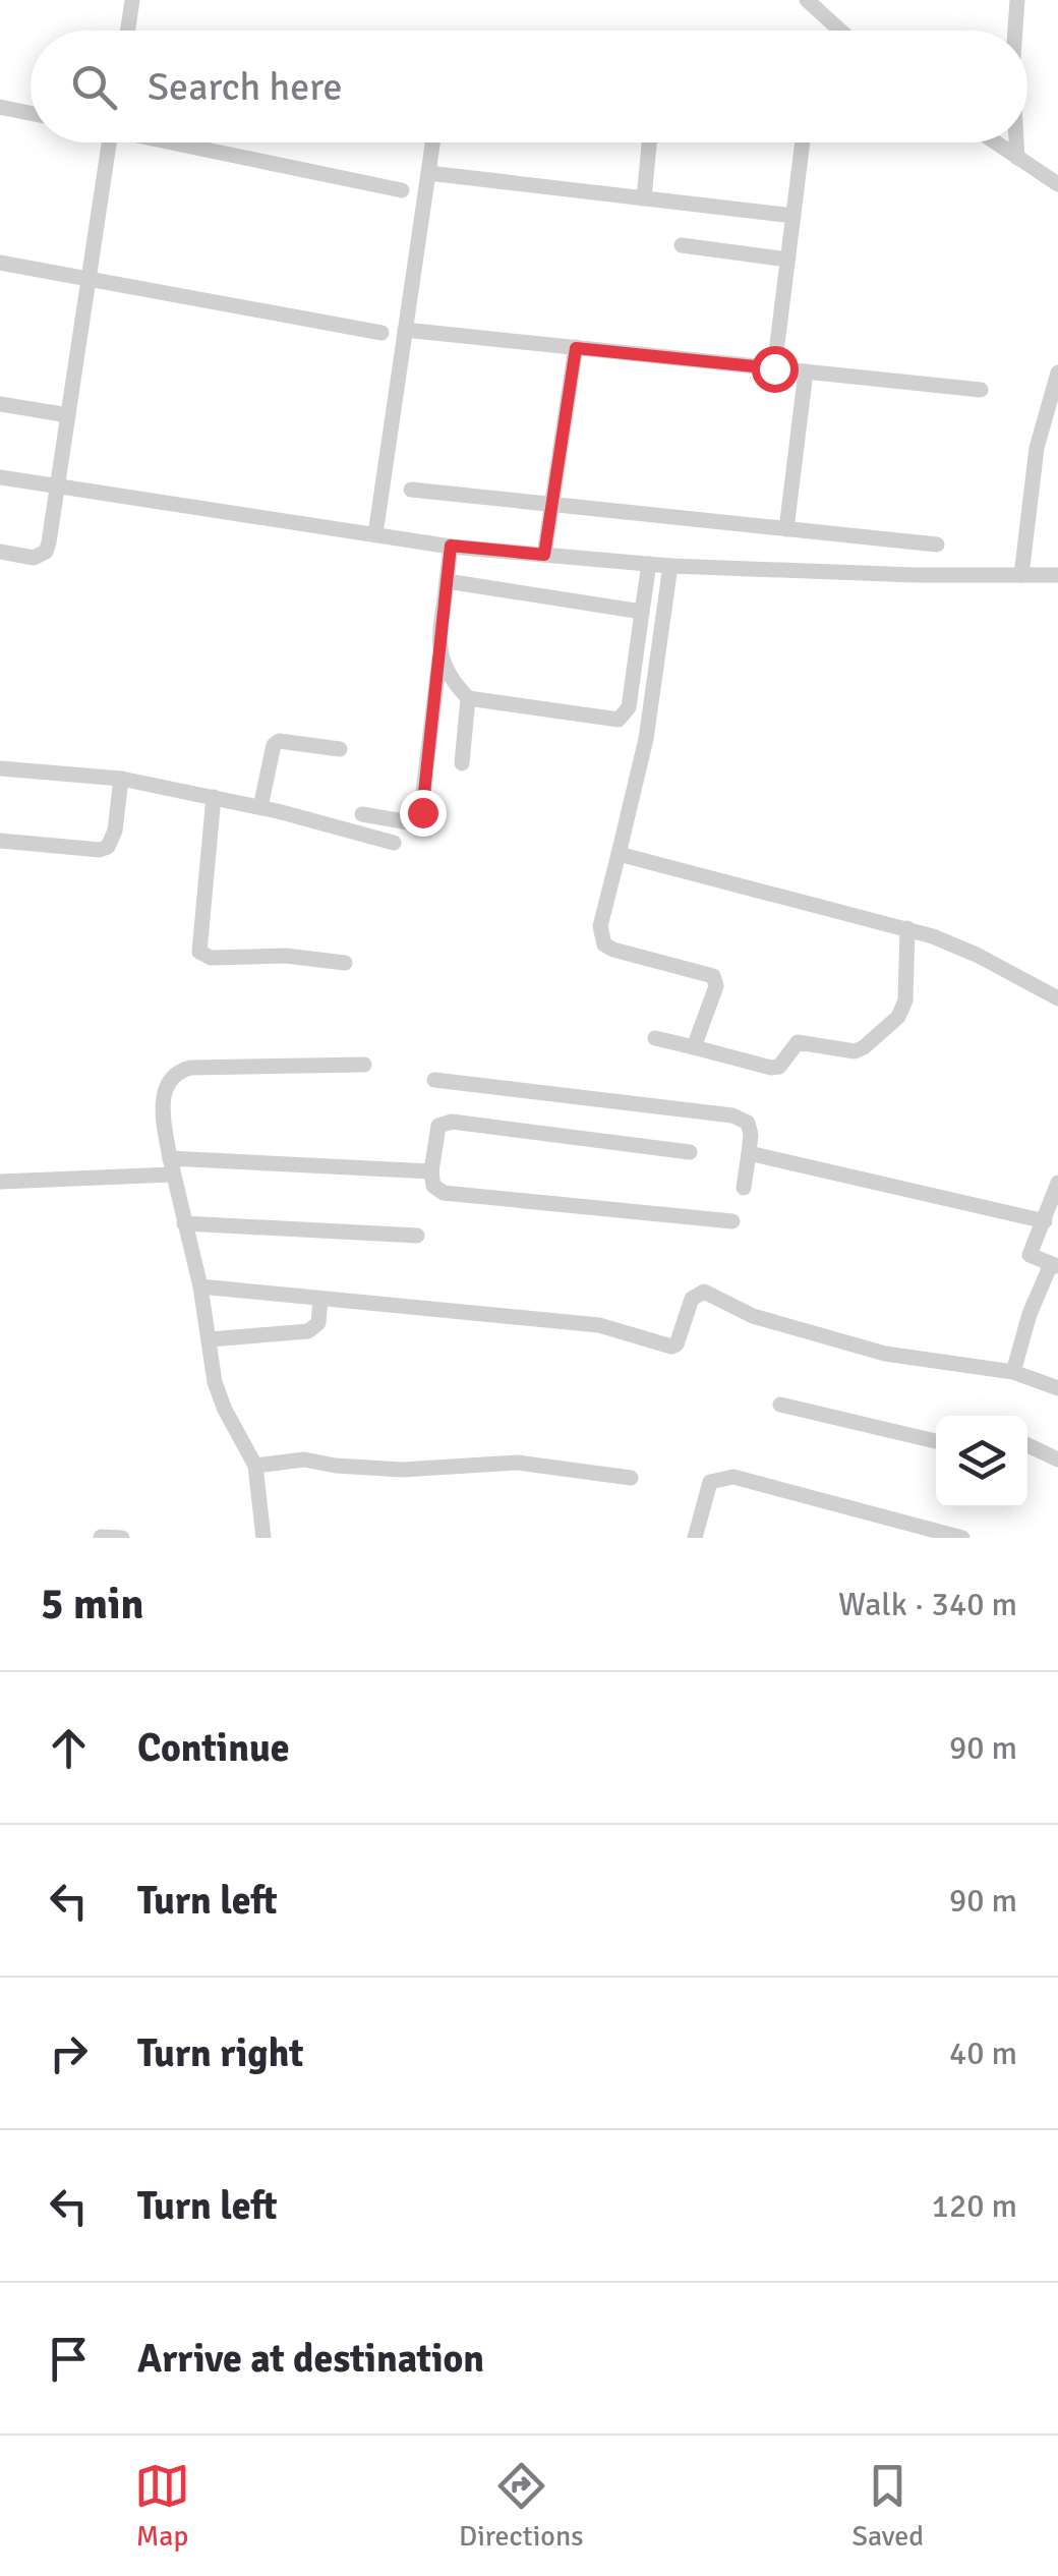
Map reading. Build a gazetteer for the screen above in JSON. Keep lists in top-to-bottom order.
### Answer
{
  "page": {
    "search": "Search here",
    "heading": ["5 min", "Walk · 340 m"],
    "list": [
      ["Continue", "90 m"],
      ["Turn left", "90 m"],
      ["Turn right", "40 m"],
      ["Turn left", "120 m"],
      "Arrive at destination"
    ],
    "nav": ["Map", "Directions", "Saved"]
  }
}
